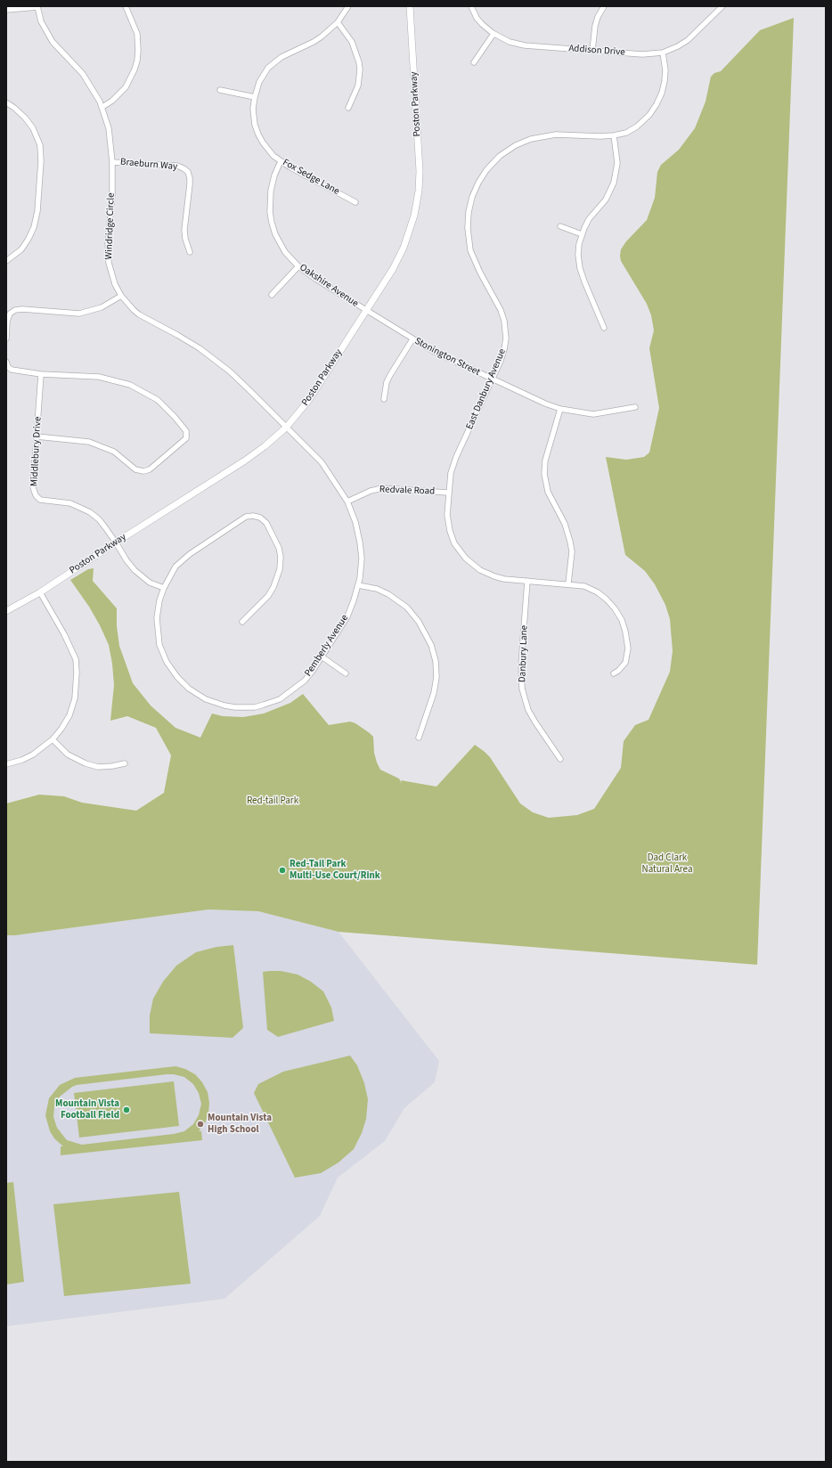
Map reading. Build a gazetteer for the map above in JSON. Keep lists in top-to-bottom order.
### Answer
{
  "streets": {
    "street": [
      "Addison Drive",
      "Poston Parkway",
      "Braeburn Way",
      "Fox Sedge Lane",
      "Windridge Circle",
      "Oakshire Avenue",
      "Stonington Street",
      "East Danbury Avenue",
      "Middlebury Drive",
      "Redvale Road",
      "Pemberly Avenue",
      "Danbury Lane"
    ]
  },
  "crossings": [
    ["Addison Drive", "East Danbury Avenue"],
    ["Poston Parkway", "Windridge Circle"],
    ["Poston Parkway", "Oakshire Avenue"],
    ["Poston Parkway", "Stonington Street"],
    ["Poston Parkway", "Middlebury Drive"],
    ["Poston Parkway", "Pemberly Avenue"],
    ["Braeburn Way", "Windridge Circle"],
    ["Fox Sedge Lane", "Oakshire Avenue"],
    ["Windridge Circle", "Pemberly Avenue"],
    ["Oakshire Avenue", "Stonington Street"],
    ["Stonington Street", "East Danbury Avenue"],
    ["East Danbury Avenue", "Redvale Road"],
    ["East Danbury Avenue", "Danbury Lane"],
    ["Middlebury Drive", "Pemberly Avenue"],
    ["Redvale Road", "Pemberly Avenue"]
  ],
  "parks": ["Red-tail Park", "Dad Clark Natural Area"],
  "places": ["Red-Tail Park Multi-Use Court/Rink", "Mountain Vista Football Field", "Mountain Vista High School"]
}
